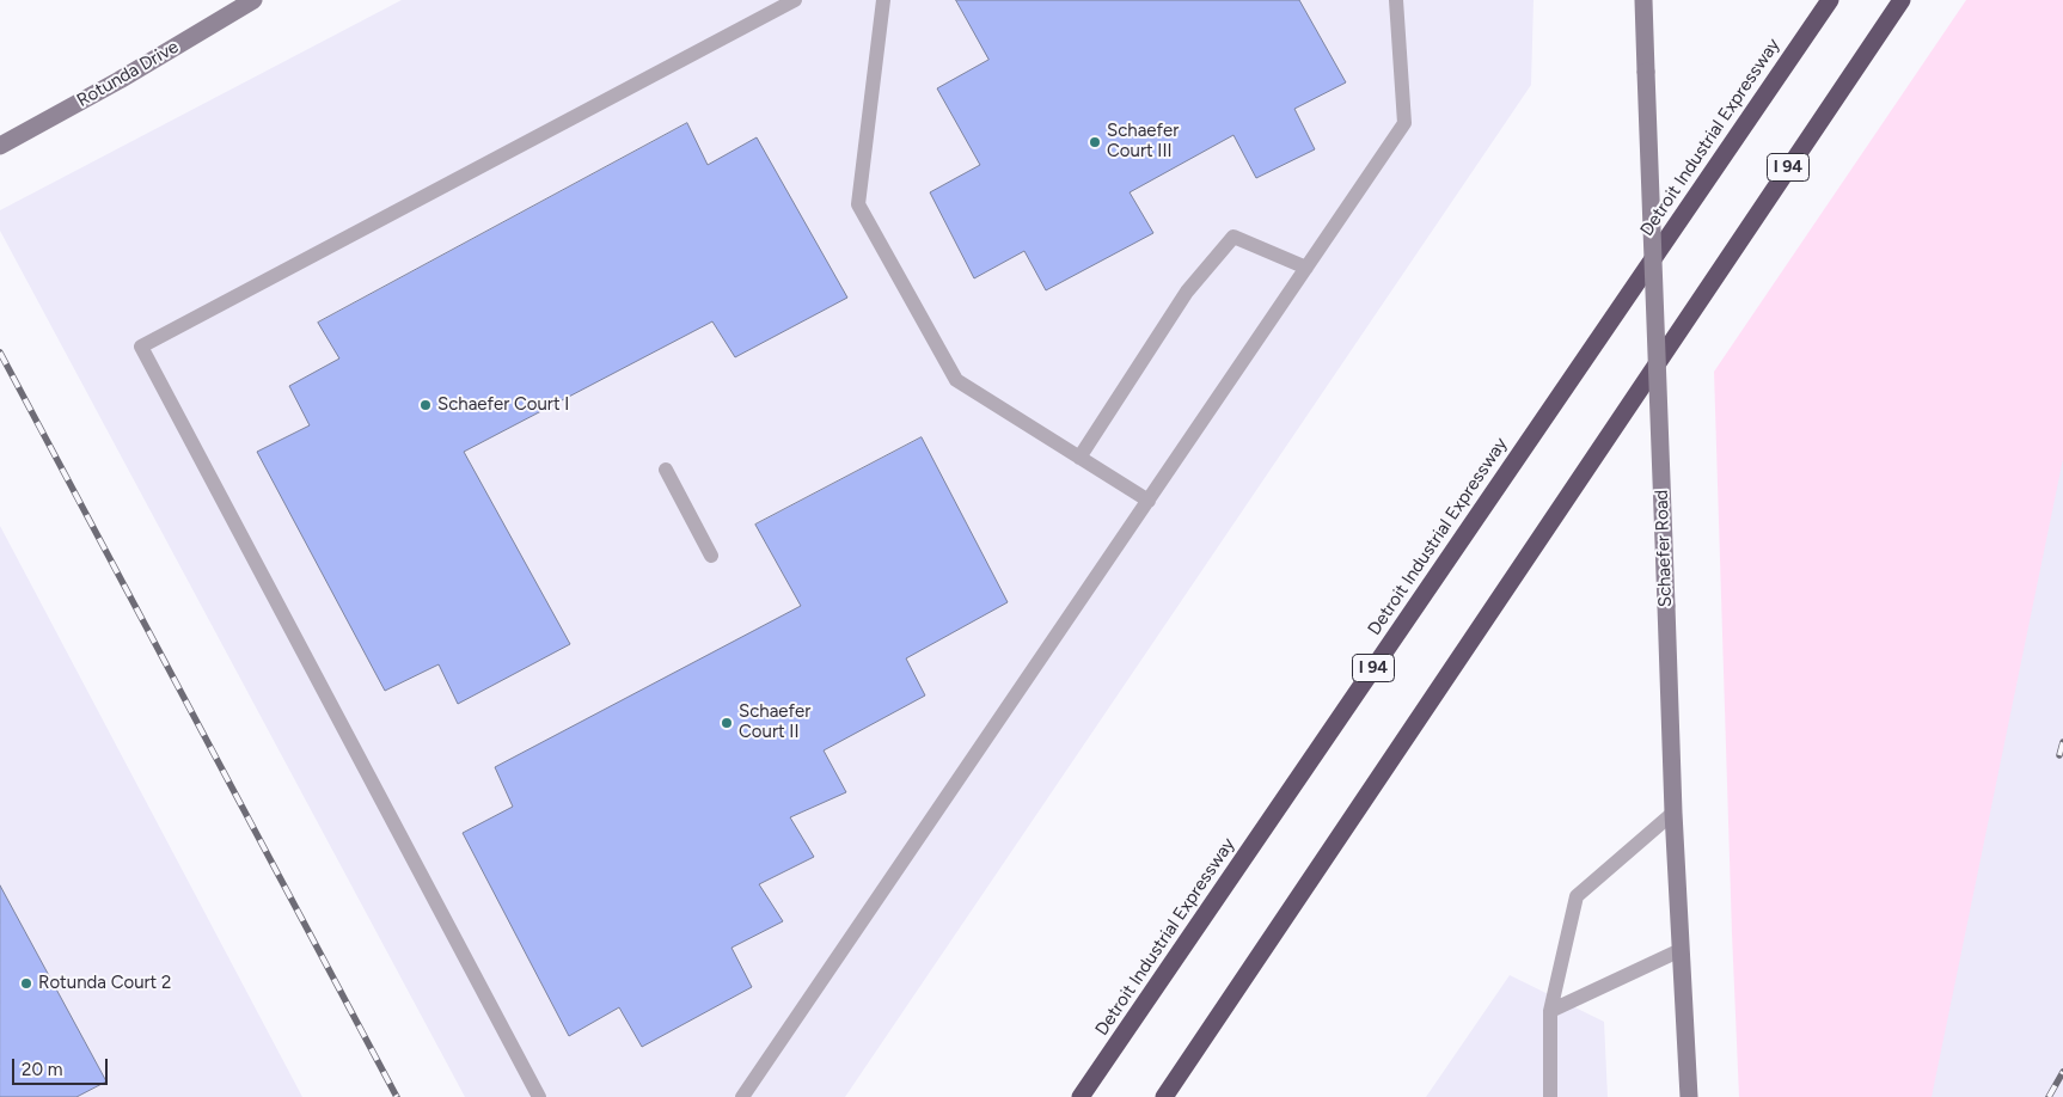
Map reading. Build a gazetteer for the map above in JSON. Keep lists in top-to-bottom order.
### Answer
{
  "streets": {
    "highway": ["Detroit Industrial Expressway", "I 94"],
    "main road": ["Rotunda Drive", "Schaefer Road"]
  },
  "places": [
    "Schaefer Court III",
    "Schaefer Court I",
    "Schaefer Court II",
    "Rotunda Court 2"
  ],
  "scale_bar": "20 m"
}
